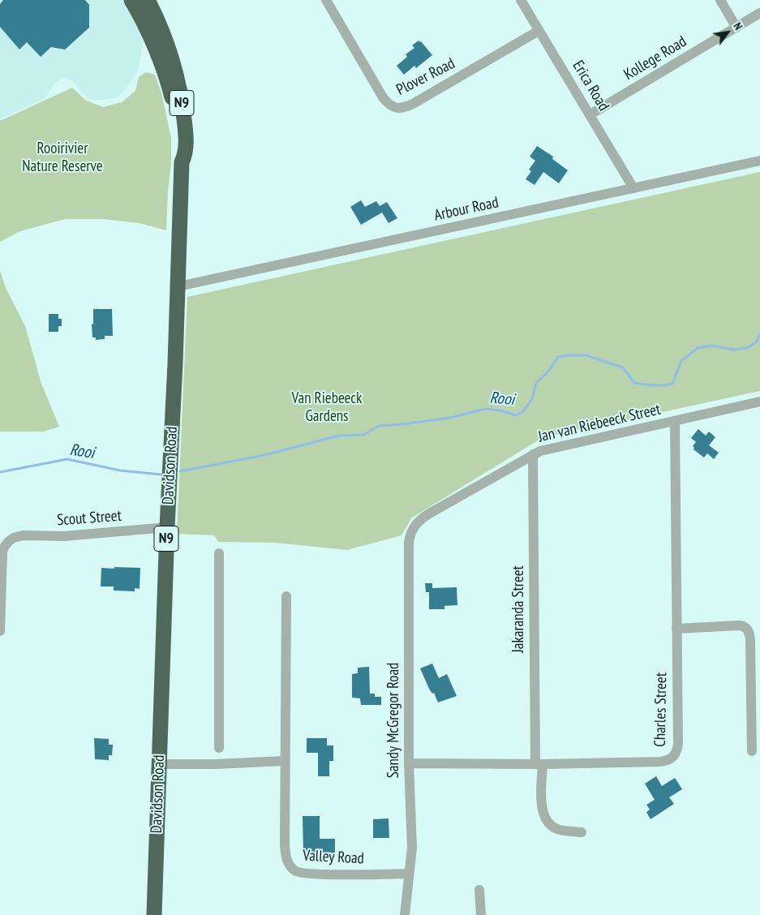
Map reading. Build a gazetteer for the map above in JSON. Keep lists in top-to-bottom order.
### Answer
{
  "streets": {
    "highway": ["N9", "Davidson Road"],
    "street": [
      "Kollege Road",
      "Plover Road",
      "Erica Road",
      "Arbour Road",
      "Jan van Riebeeck Street",
      "Scout Street",
      "Jakaranda Street",
      "Charles Street",
      "Sandy McGregor Road",
      "Valley Road"
    ]
  },
  "crossings": [
    ["Kollege Road", "Erica Road"],
    ["Plover Road", "Erica Road"],
    ["Erica Road", "Arbour Road"],
    ["Arbour Road", "Davidson Road"],
    ["Jan van Riebeeck Street", "Jakaranda Street"],
    ["Jan van Riebeeck Street", "Charles Street"],
    ["Jan van Riebeeck Street", "Sandy McGregor Road"],
    ["Davidson Road", "Scout Street"],
    ["Jakaranda Street", "Charles Street"],
    ["Charles Street", "Sandy McGregor Road"],
    ["Sandy McGregor Road", "Valley Road"]
  ],
  "water": ["Rooi"],
  "parks": ["Rooirivier Nature Reserve", "Van Riebeeck Gardens"],
  "north": "top right"
}
